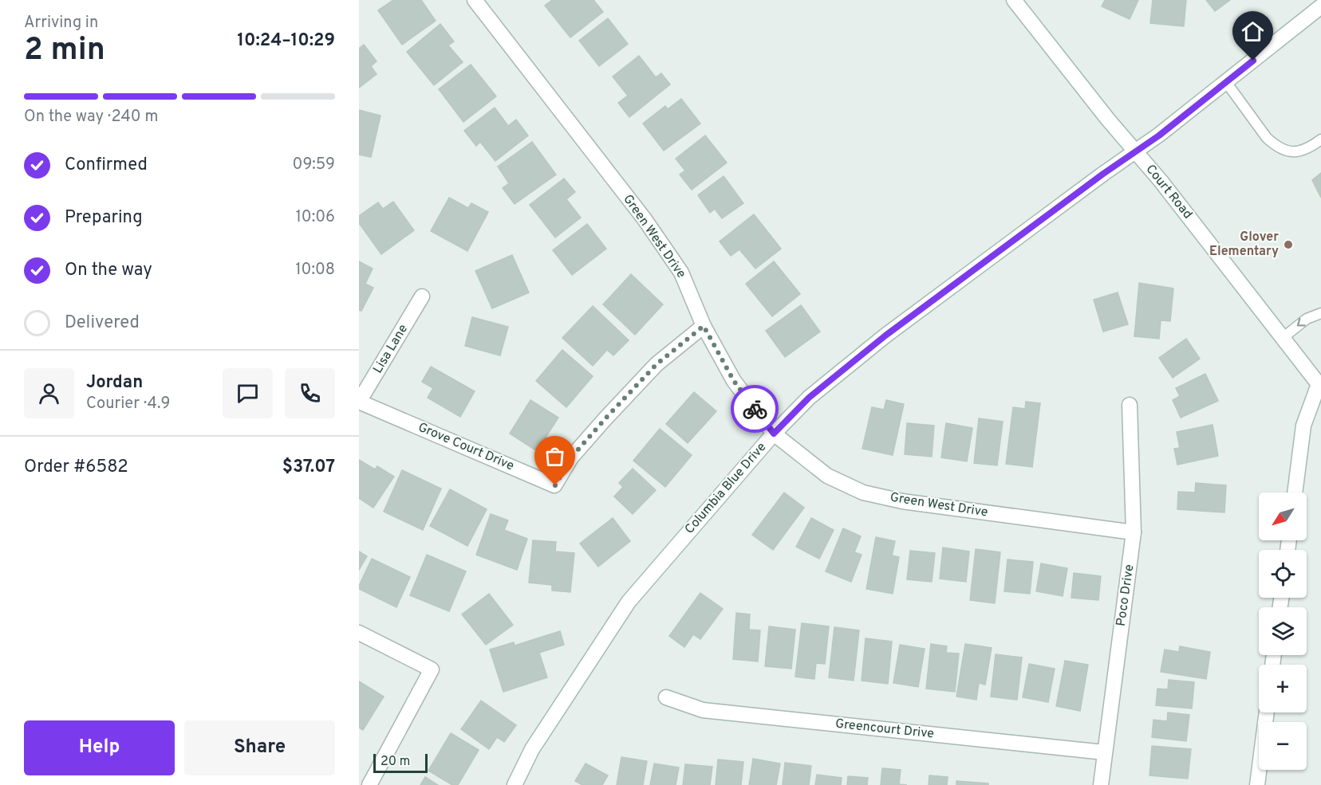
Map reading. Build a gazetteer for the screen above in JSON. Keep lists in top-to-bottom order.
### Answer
{
  "streets": {
    "street": [
      "Court Road",
      "Green West Drive",
      "Lisa Lane",
      "Grove Court Drive",
      "Columbia Blue Drive",
      "Poco Drive",
      "Greencourt Drive"
    ]
  },
  "crossings": [
    ["Court Road", "Columbia Blue Drive"],
    ["Green West Drive", "Grove Court Drive"],
    ["Green West Drive", "Columbia Blue Drive"],
    ["Green West Drive", "Poco Drive"],
    ["Lisa Lane", "Grove Court Drive"],
    ["Poco Drive", "Greencourt Drive"]
  ],
  "places": ["Glover Elementary"],
  "scale_bar": "20 m",
  "north": "bottom left",
  "page": {
    "heading": ["2 min", "Arriving in", "10:24–10:29"],
    "panel": [
      "Jordan",
      "Courier · 4.9",
      "Order #6582",
      "$37.07"
    ],
    "bar": "On the way · 240 m",
    "list": [
      ["Confirmed", "09:59"],
      ["Preparing", "10:06"],
      ["On the way", "10:08"],
      "Delivered"
    ],
    "map_buttons": ["+", "−"],
    "buttons": ["Help", "Share"],
    "scale": "20 m"
  }
}
